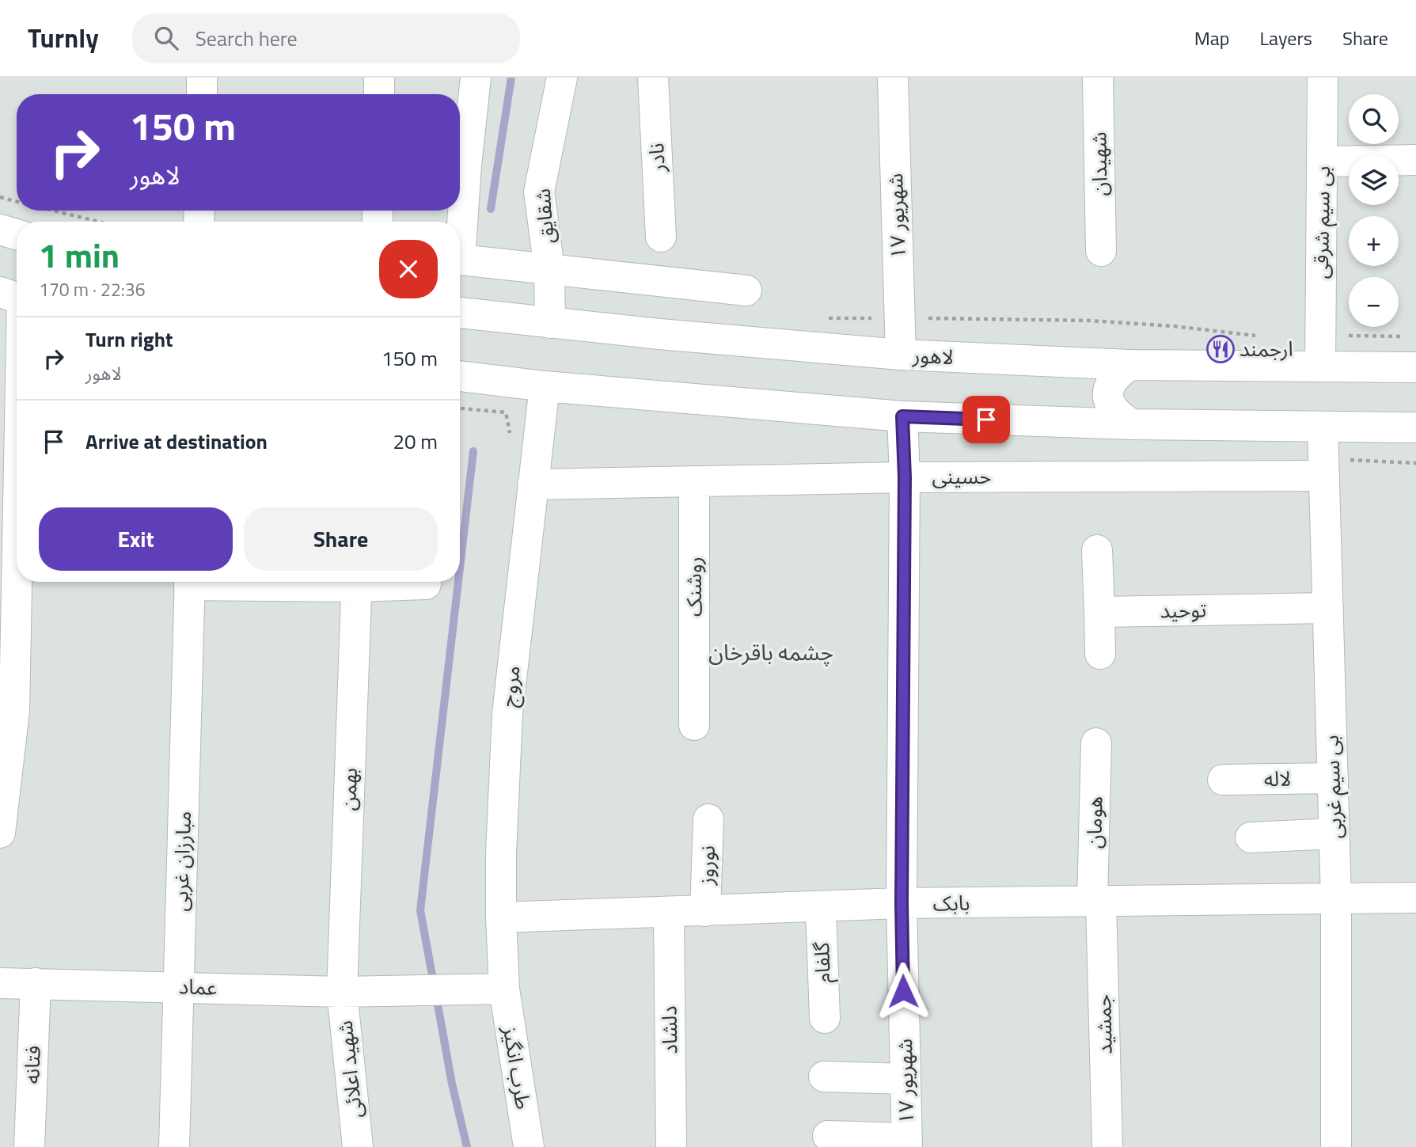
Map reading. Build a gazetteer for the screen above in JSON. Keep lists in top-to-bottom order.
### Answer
{
  "streets": {
    "street": [
      "نادر",
      "شهیدان",
      "شقایق",
      "۱۷ شهریور",
      "بی سیم شرقی",
      "لاهور",
      "حسینی",
      "روشنک",
      "توحید",
      "مروج",
      "لاله",
      "بی سیم غربی",
      "بهمن",
      "هومان",
      "مبارزان غربی",
      "نوروز",
      "بابک",
      "گلفام",
      "عماد",
      "جمشید",
      "دلشاد",
      "فتانه",
      "طرب انگیز",
      "شهید اعلائی"
    ]
  },
  "crossings": [
    ["شقایق", "لاهور"],
    ["۱۷ شهریور", "لاهور"],
    ["۱۷ شهریور", "حسینی"],
    ["۱۷ شهریور", "بابک"],
    ["بی سیم شرقی", "لاهور"],
    ["حسینی", "روشنک"],
    ["حسینی", "مروج"],
    ["حسینی", "بی سیم غربی"],
    ["توحید", "بی سیم غربی"],
    ["مروج", "بابک"],
    ["مروج", "عماد"],
    ["مروج", "طرب انگیز"],
    ["لاله", "بی سیم غربی"],
    ["بی سیم غربی", "بابک"],
    ["بهمن", "عماد"],
    ["بهمن", "شهید اعلائی"],
    ["هومان", "بابک"],
    ["هومان", "جمشید"],
    ["مبارزان غربی", "عماد"],
    ["نوروز", "بابک"],
    ["بابک", "گلفام"],
    ["بابک", "جمشید"],
    ["بابک", "دلشاد"],
    ["عماد", "فتانه"],
    ["عماد", "طرب انگیز"],
    ["عماد", "شهید اعلائی"]
  ],
  "districts": ["چشمه باقرخان"],
  "places": {
    "restaurant": ["ارجمند"]
  },
  "page": {
    "header": "Turnly",
    "search": "Search here",
    "nav": ["Map", "Layers", "Share"],
    "map_buttons": ["+", "−"],
    "turn": ["150 m", "لاهور"],
    "heading": ["1 min", "170 m · 22:36"],
    "list": [
      {
        "name": "Turn right",
        "note": "لاهور",
        "value": "150 m"
      },
      {
        "name": "Arrive at destination",
        "value": "20 m"
      }
    ],
    "buttons": ["Exit", "Share"]
  }
}
